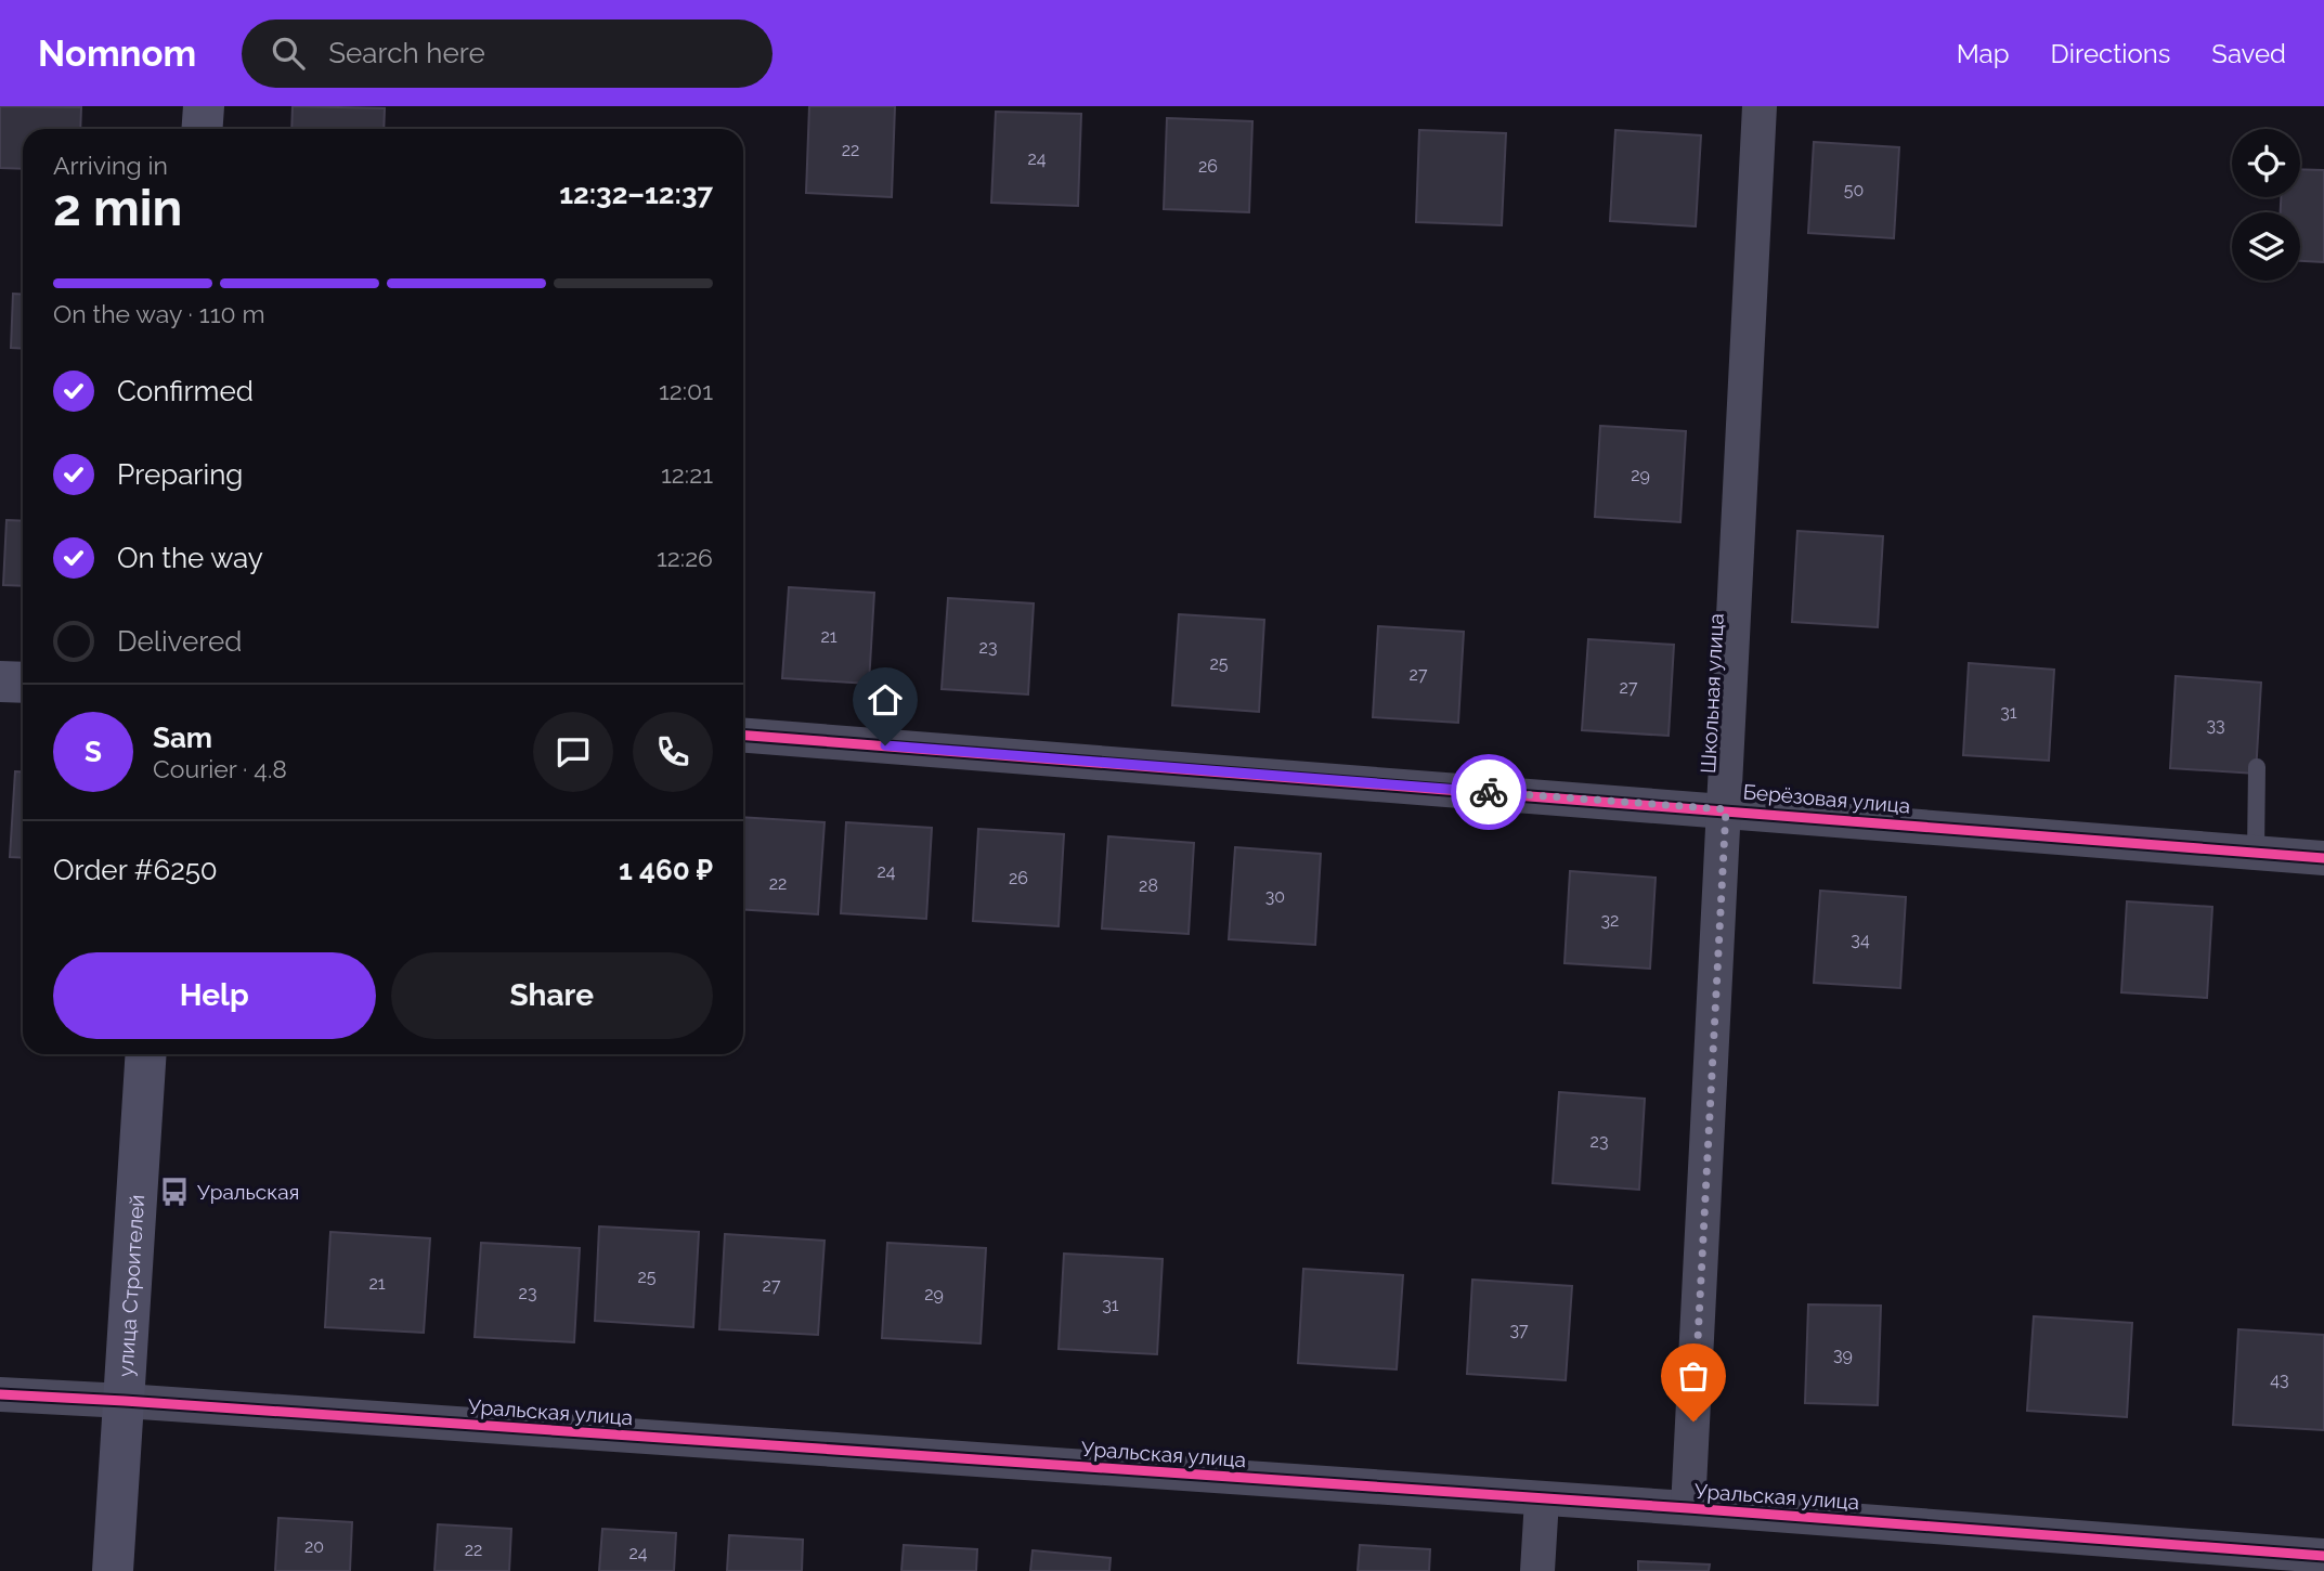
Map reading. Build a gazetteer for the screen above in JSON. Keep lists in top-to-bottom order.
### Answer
{
  "streets": {
    "street": [
      "Школьная улица",
      "Берёзовая улица",
      "улица Строителей",
      "Уральская улица"
    ]
  },
  "crossings": [
    ["Школьная улица", "Берёзовая улица"],
    ["Школьная улица", "Уральская улица"],
    ["улица Строителей", "Уральская улица"]
  ],
  "places": {
    "bus stop": ["Уральская"]
  },
  "house_numbers": [
    "22",
    "24",
    "26",
    "50",
    "29",
    "21",
    "23",
    "25",
    "27",
    "27",
    "31",
    "33",
    "24",
    "26",
    "22",
    "28",
    "30",
    "32",
    "34",
    "23",
    "25",
    "21",
    "27",
    "23",
    "29",
    "31",
    "37",
    "39",
    "43",
    "20",
    "22",
    "24"
  ],
  "page": {
    "header": "Nomnom",
    "search": "Search here",
    "nav": ["Map", "Directions", "Saved"],
    "heading": ["2 min", "Arriving in", "12:32–12:37"],
    "panel": [
      "Sam",
      "Courier · 4.8",
      "Order #6250",
      "1 460 ₽"
    ],
    "bar": "On the way · 110 m",
    "list": [
      ["Confirmed", "12:01"],
      ["Preparing", "12:21"],
      ["On the way", "12:26"],
      "Delivered"
    ],
    "round": "S",
    "buttons": ["Help", "Share"]
  }
}
